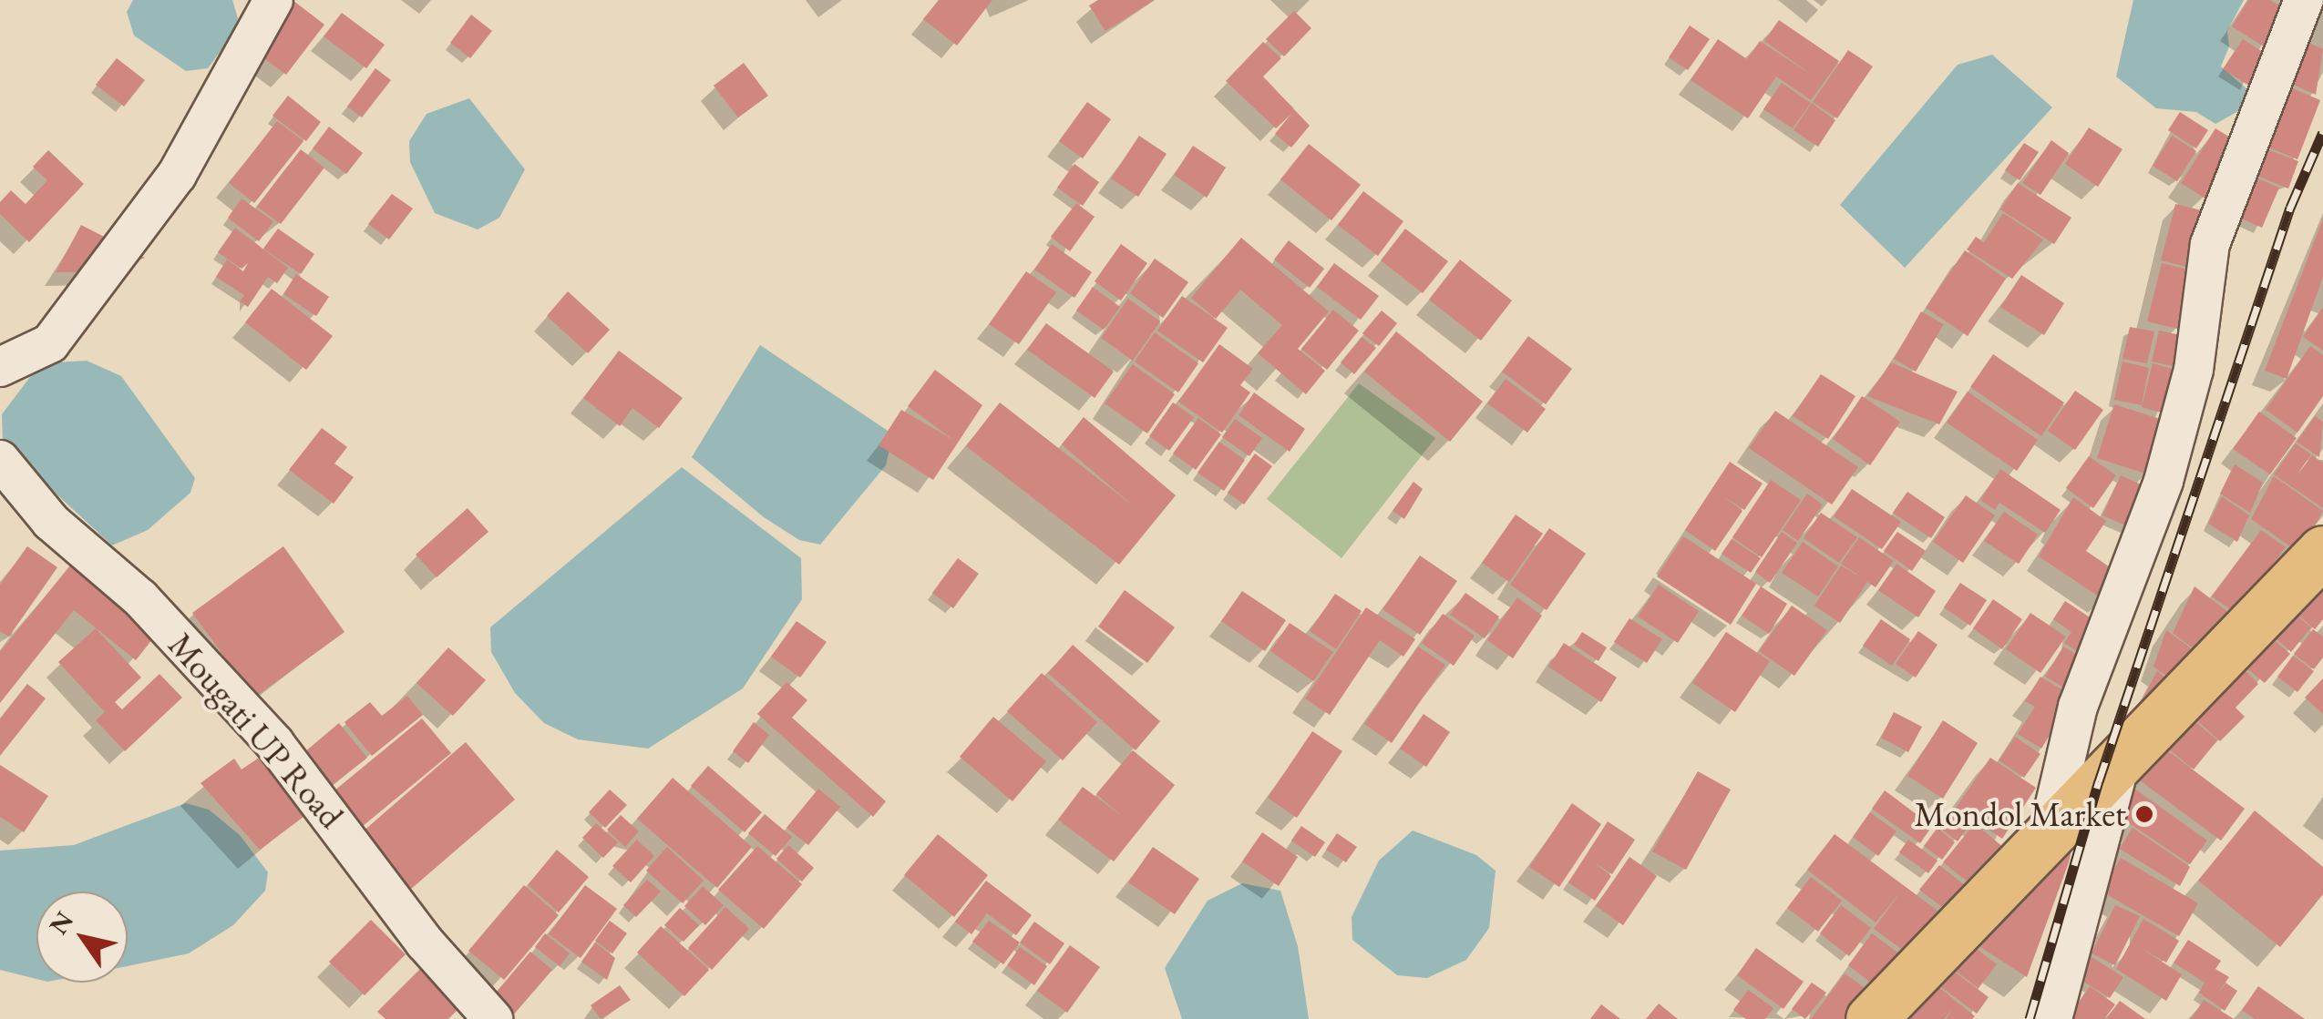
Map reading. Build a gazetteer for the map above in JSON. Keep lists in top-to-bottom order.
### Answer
{
  "streets": {
    "street": ["Mougati UP Road"]
  },
  "places": ["Mondol Market"],
  "north": "top left"
}
